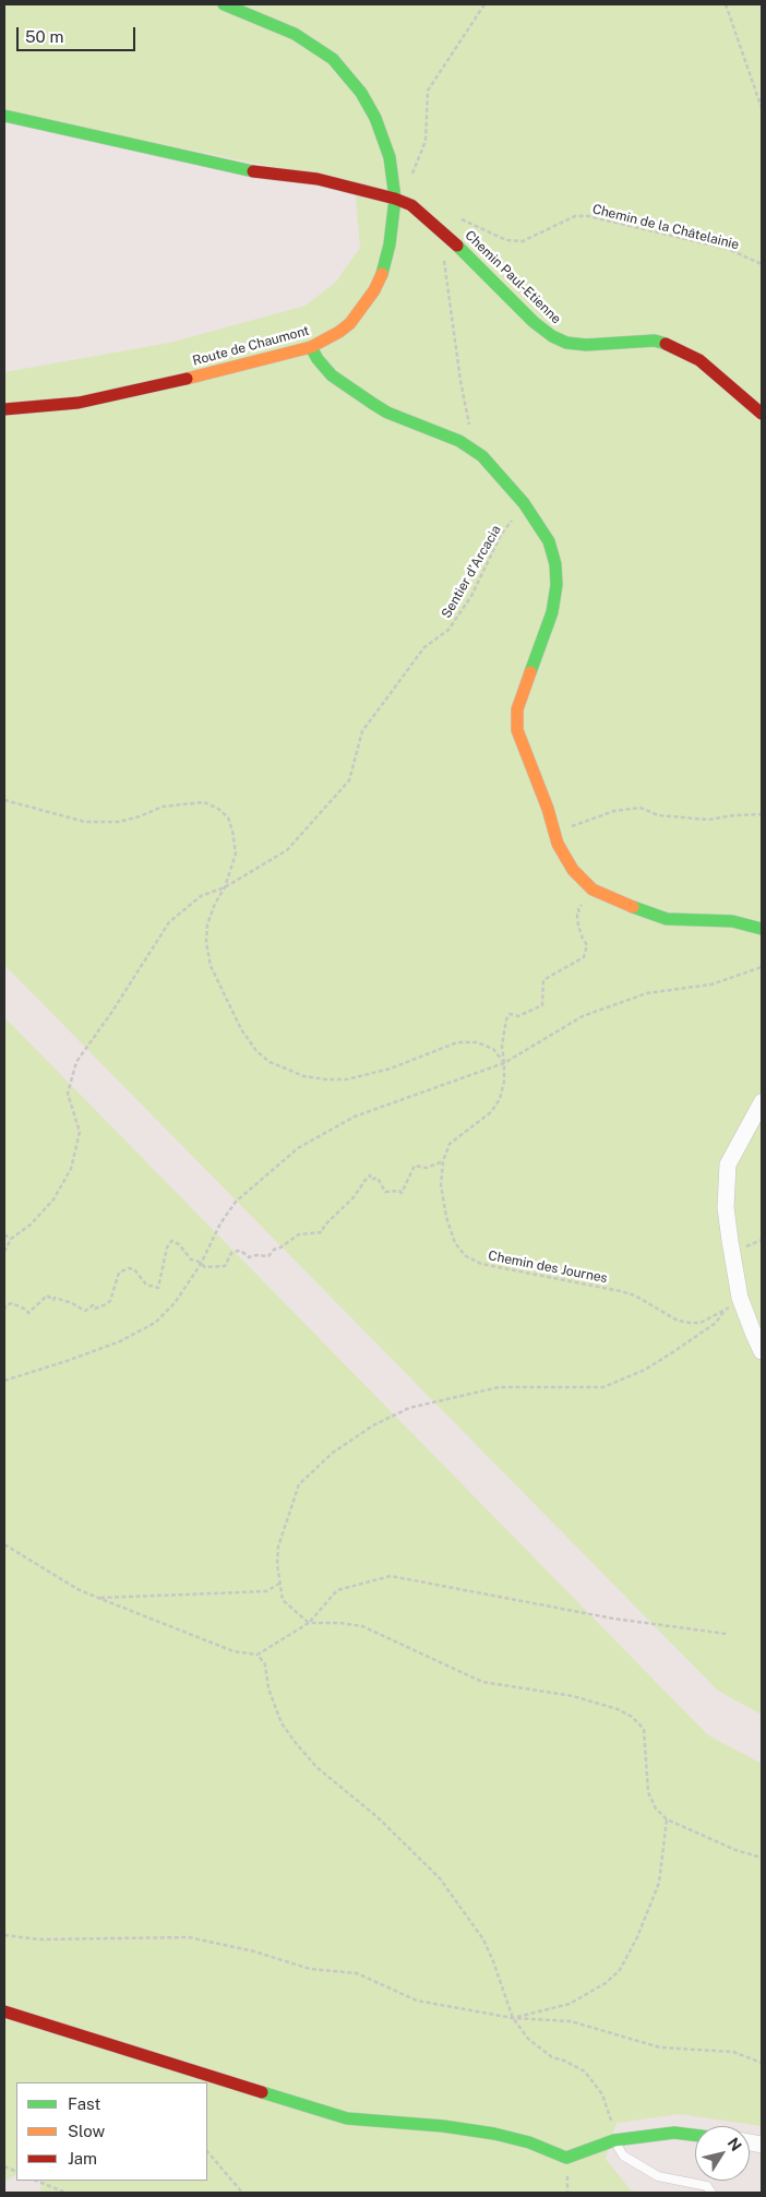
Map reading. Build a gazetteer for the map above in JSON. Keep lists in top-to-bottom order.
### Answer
{
  "streets": {
    "street": ["Chemin Paul-Etienne", "Route de Chaumont"],
    "path": ["Chemin de la Châtelainie", "Sentier d'Arcacia", "Chemin des Journes"]
  },
  "crossings": [
    ["Chemin Paul-Etienne", "Route de Chaumont"]
  ],
  "legend": ["Fast", "Slow", "Jam"],
  "scale_bar": "50 m",
  "north": "top right"
}
